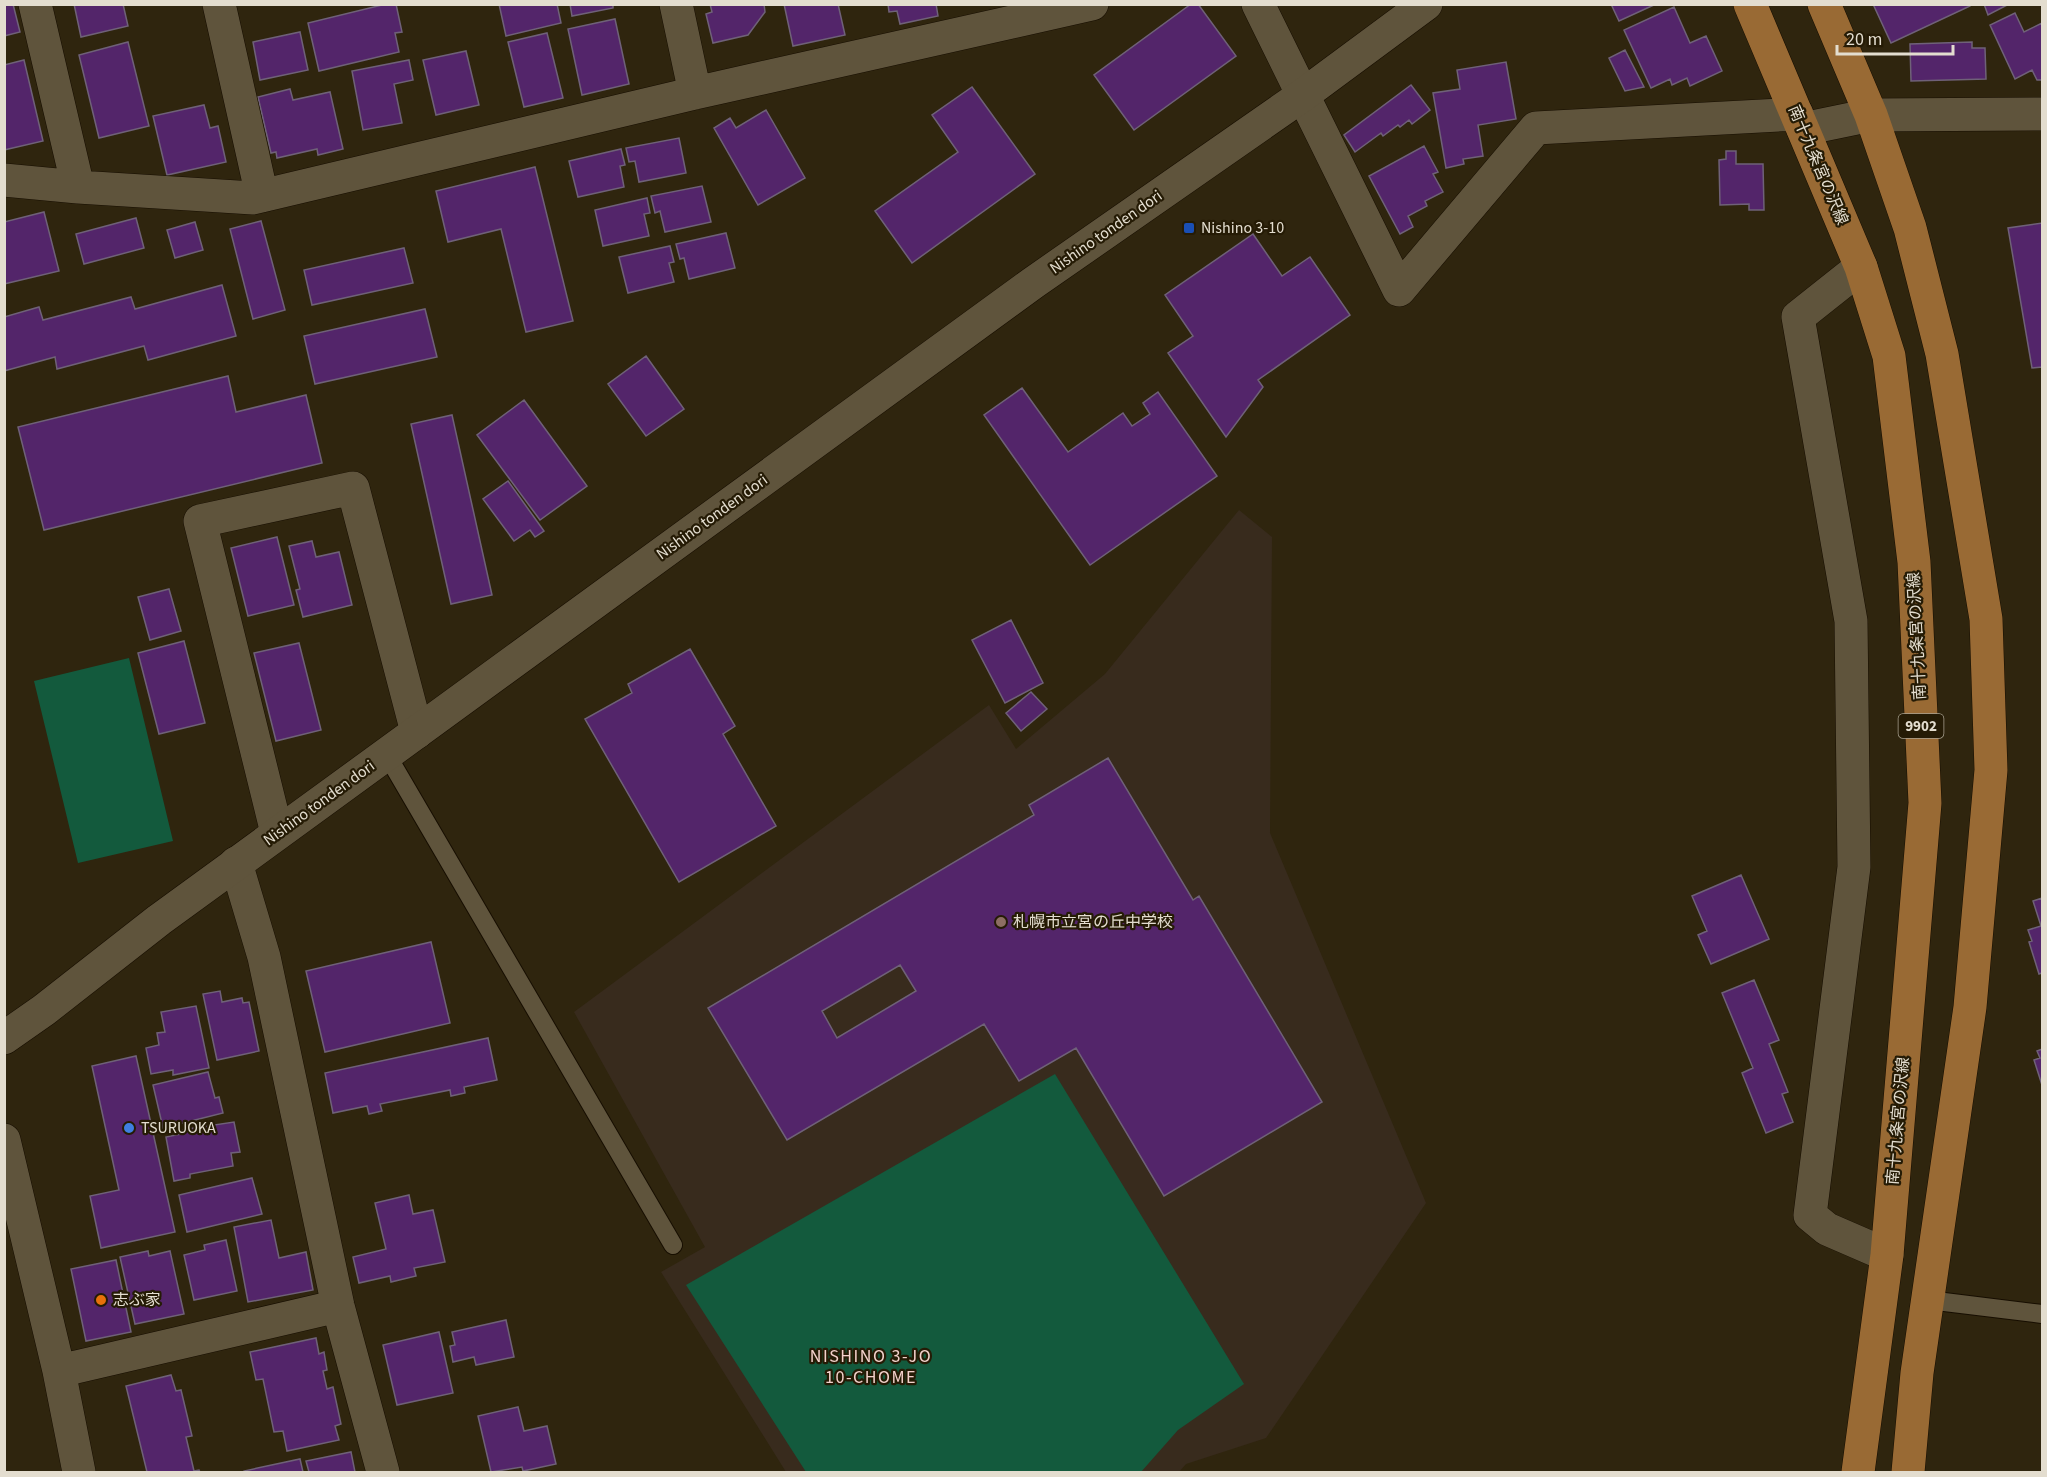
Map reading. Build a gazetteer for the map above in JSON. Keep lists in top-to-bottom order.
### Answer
{
  "streets": {
    "main road": ["南十九条宮の沢線", "9902"],
    "street": ["Nishino tonden dori"]
  },
  "districts": ["NISHINO 3-JO 10-CHOME"],
  "places": {
    "transit": ["Nishino 3-10"],
    "other": ["札幌市立宮の丘中学校", "TSURUOKA", "志ぶ家"]
  },
  "scale_bar": "20 m"
}
